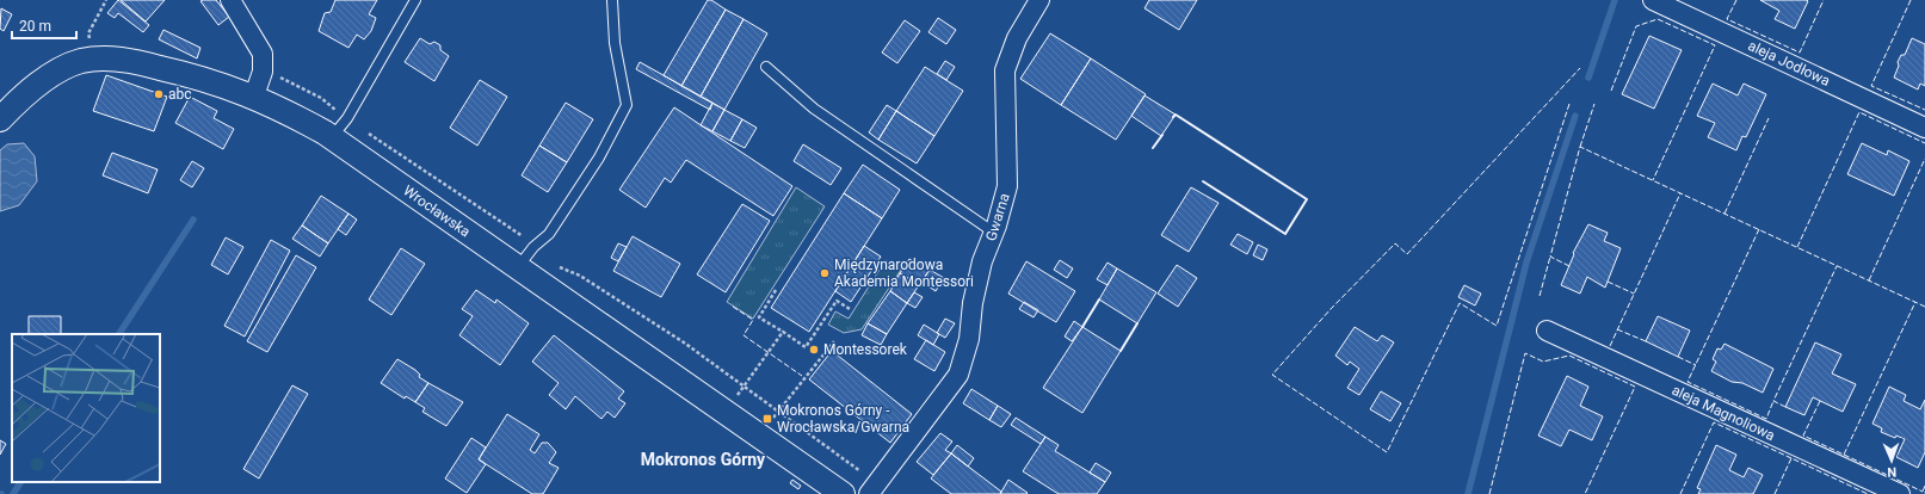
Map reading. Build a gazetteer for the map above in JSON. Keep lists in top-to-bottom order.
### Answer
{
  "streets": {
    "street": [
      "aleja Jodłowa",
      "Wrocławska",
      "Gwarna",
      "aleja Magnoliowa"
    ]
  },
  "districts": ["Mokronos Górny"],
  "places": {
    "other": ["abc", "Międzynarodowa Akademia Montessori", "Montessorek"],
    "transit": ["Mokronos Górny - Wrocławska/Gwarna"]
  },
  "scale_bar": "20 m",
  "north": "bottom"
}
